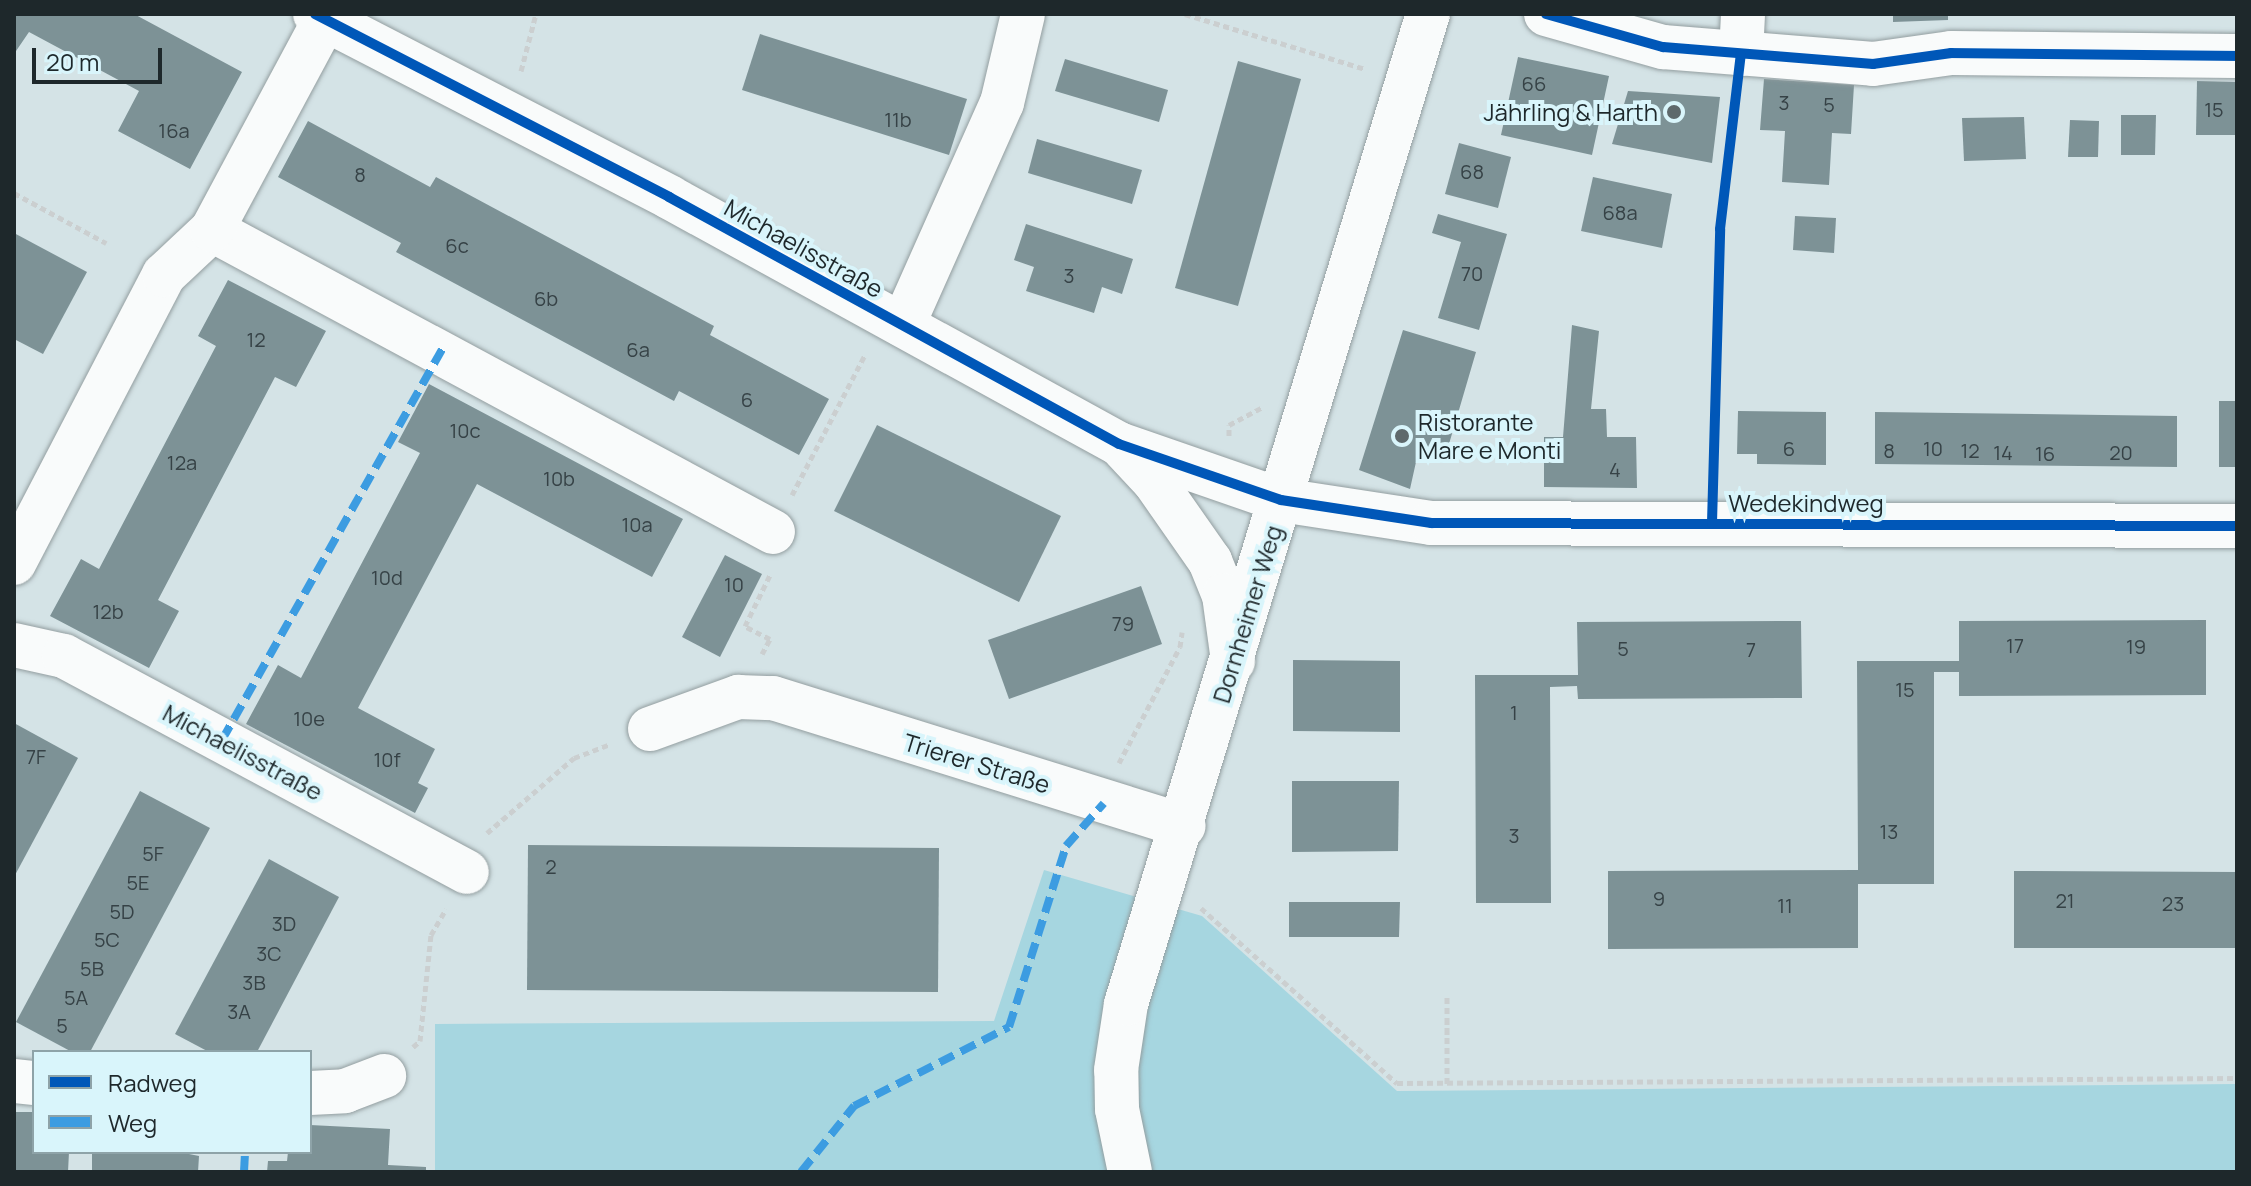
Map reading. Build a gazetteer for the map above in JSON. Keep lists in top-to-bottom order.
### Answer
{
  "streets": {
    "street": [
      "Michaelisstraße",
      "Wedekindweg",
      "Dornheimer Weg",
      "Trierer Straße"
    ]
  },
  "crossings": [
    ["Michaelisstraße", "Wedekindweg"],
    ["Michaelisstraße", "Dornheimer Weg"],
    ["Wedekindweg", "Dornheimer Weg"],
    ["Dornheimer Weg", "Trierer Straße"]
  ],
  "places": ["Jährling & Harth", "Ristorante Mare e Monti"],
  "house_numbers": [
    "66",
    "3",
    "5",
    "15",
    "11b",
    "16a",
    "68",
    "8",
    "68a",
    "6c",
    "70",
    "3",
    "6b",
    "12",
    "6a",
    "6",
    "10c",
    "6",
    "10",
    "8",
    "12",
    "14",
    "20",
    "16",
    "12a",
    "4",
    "10b",
    "10a",
    "10d",
    "10",
    "12b",
    "79",
    "17",
    "19",
    "5",
    "7",
    "15",
    "1",
    "10e",
    "7F",
    "10f",
    "13",
    "3",
    "5F",
    "2",
    "5E",
    "9",
    "21",
    "23",
    "11",
    "5D",
    "3D",
    "5C",
    "3C",
    "5B",
    "3B",
    "5A",
    "3A",
    "5"
  ],
  "legend": ["Radweg", "Weg"],
  "scale_bar": "20 m"
}
